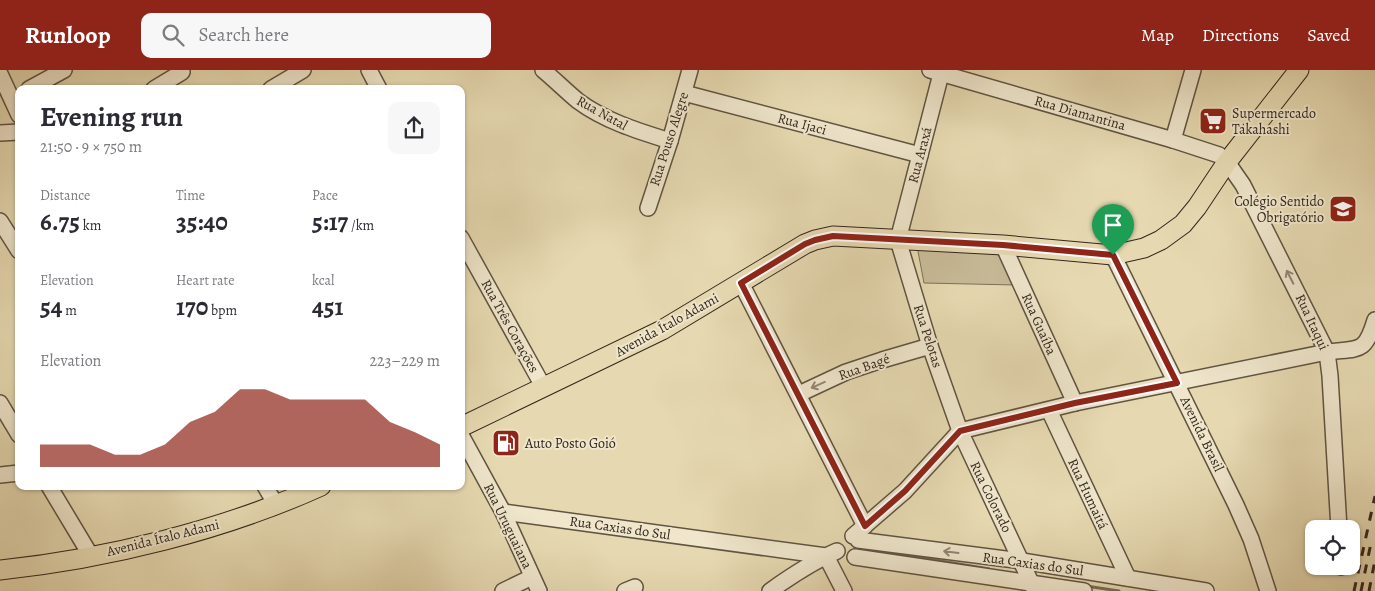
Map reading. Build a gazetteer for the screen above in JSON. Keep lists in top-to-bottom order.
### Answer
{
  "streets": {
    "main road": ["Avenida Ítalo Adami"],
    "street": [
      "Rua Natal",
      "Rua Diamantina",
      "Rua Ijaci",
      "Rua Pouso Alegre",
      "Rua Araxá",
      "Rua Itaqui",
      "Rua Guaíba",
      "Rua Três Corações",
      "Rua Pelotas",
      "Rua Bagé",
      "Avenida Brasil",
      "Rua Humaitá",
      "Rua Colorado",
      "Rua Uruguaiana",
      "Rua Caxias do Sul"
    ]
  },
  "crossings": [
    ["Rua Natal", "Rua Pouso Alegre"],
    ["Rua Diamantina", "Rua Araxá"],
    ["Rua Diamantina", "Rua Itaqui"],
    ["Rua Diamantina", "Avenida Ítalo Adami"],
    ["Rua Ijaci", "Rua Pouso Alegre"],
    ["Rua Ijaci", "Rua Araxá"],
    ["Rua Araxá", "Avenida Ítalo Adami"],
    ["Rua Araxá", "Rua Pelotas"],
    ["Rua Itaqui", "Avenida Ítalo Adami"],
    ["Rua Guaíba", "Avenida Ítalo Adami"],
    ["Avenida Ítalo Adami", "Rua Três Corações"],
    ["Avenida Ítalo Adami", "Rua Pelotas"],
    ["Avenida Ítalo Adami", "Avenida Brasil"],
    ["Rua Pelotas", "Rua Bagé"],
    ["Rua Pelotas", "Rua Colorado"],
    ["Rua Humaitá", "Rua Caxias do Sul"],
    ["Rua Colorado", "Rua Caxias do Sul"],
    ["Rua Uruguaiana", "Rua Caxias do Sul"]
  ],
  "one_way": ["Rua Itaqui"],
  "places": {
    "supermarket": ["Supermercado Takahashi"],
    "school or university": ["Colégio Sentido Obrigatório"],
    "fuel station": ["Auto Posto Goió"]
  },
  "page": {
    "header": "Runloop",
    "search": "Search here",
    "nav": ["Map", "Directions", "Saved"],
    "heading": ["Evening run", "21:50 · 9 × 750 m"],
    "stats": [
      ["Distance", "6.75 km"],
      ["Time", "35:40"],
      ["Pace", "5:17 /km"],
      ["Elevation", "54 m"],
      ["Heart rate", "170 bpm"],
      ["kcal", "451"]
    ],
    "chart": ["Elevation", "223–229 m"]
  }
}
